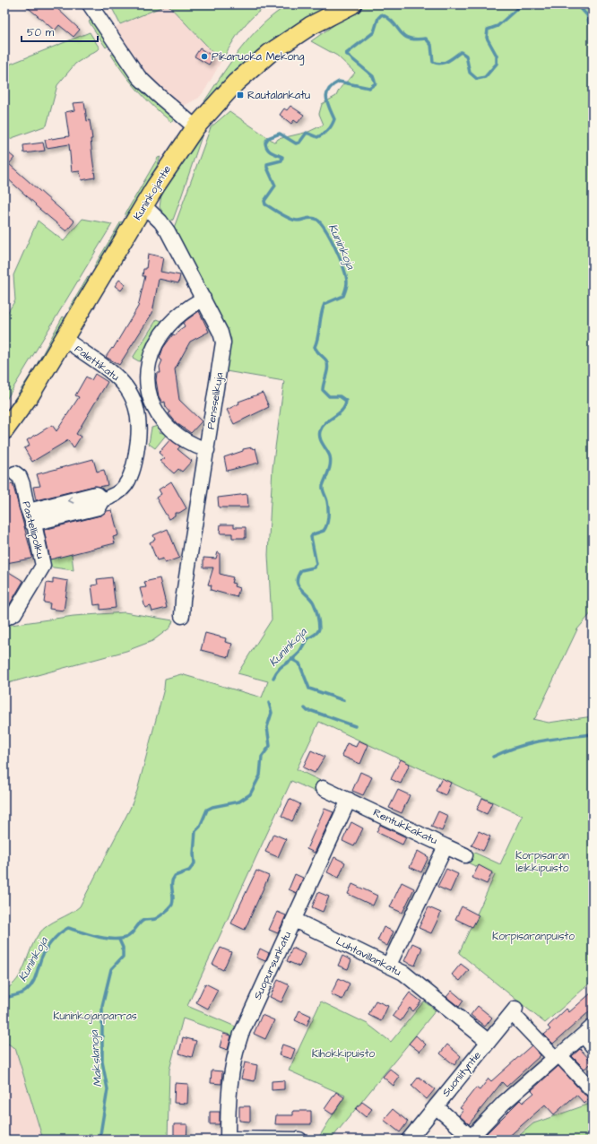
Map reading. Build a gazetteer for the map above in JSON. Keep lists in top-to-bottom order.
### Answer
{
  "streets": {
    "main road": ["Kuninkojantie"],
    "street": [
      "Palettikatu",
      "Pensselikuja",
      "Pastellipolku",
      "Rentukkakatu",
      "Luhtavillankatu",
      "Suopursunkatu",
      "Suoniityntie"
    ]
  },
  "crossings": [
    ["Kuninkojantie", "Palettikatu"],
    ["Kuninkojantie", "Pensselikuja"],
    ["Palettikatu", "Pastellipolku"],
    ["Rentukkakatu", "Luhtavillankatu"],
    ["Rentukkakatu", "Suopursunkatu"],
    ["Luhtavillankatu", "Suopursunkatu"],
    ["Luhtavillankatu", "Suoniityntie"]
  ],
  "water": ["Kuninkoja", "Makslanoja"],
  "parks": [
    "Korpisaran leikkipuisto",
    "Korpisaranpuisto",
    "Kuninkojanparras",
    "Kihokkipuisto"
  ],
  "places": {
    "other": ["Pikaruoka Mekong"],
    "transit": ["Rautalankatu"]
  },
  "scale_bar": "50 m"
}
